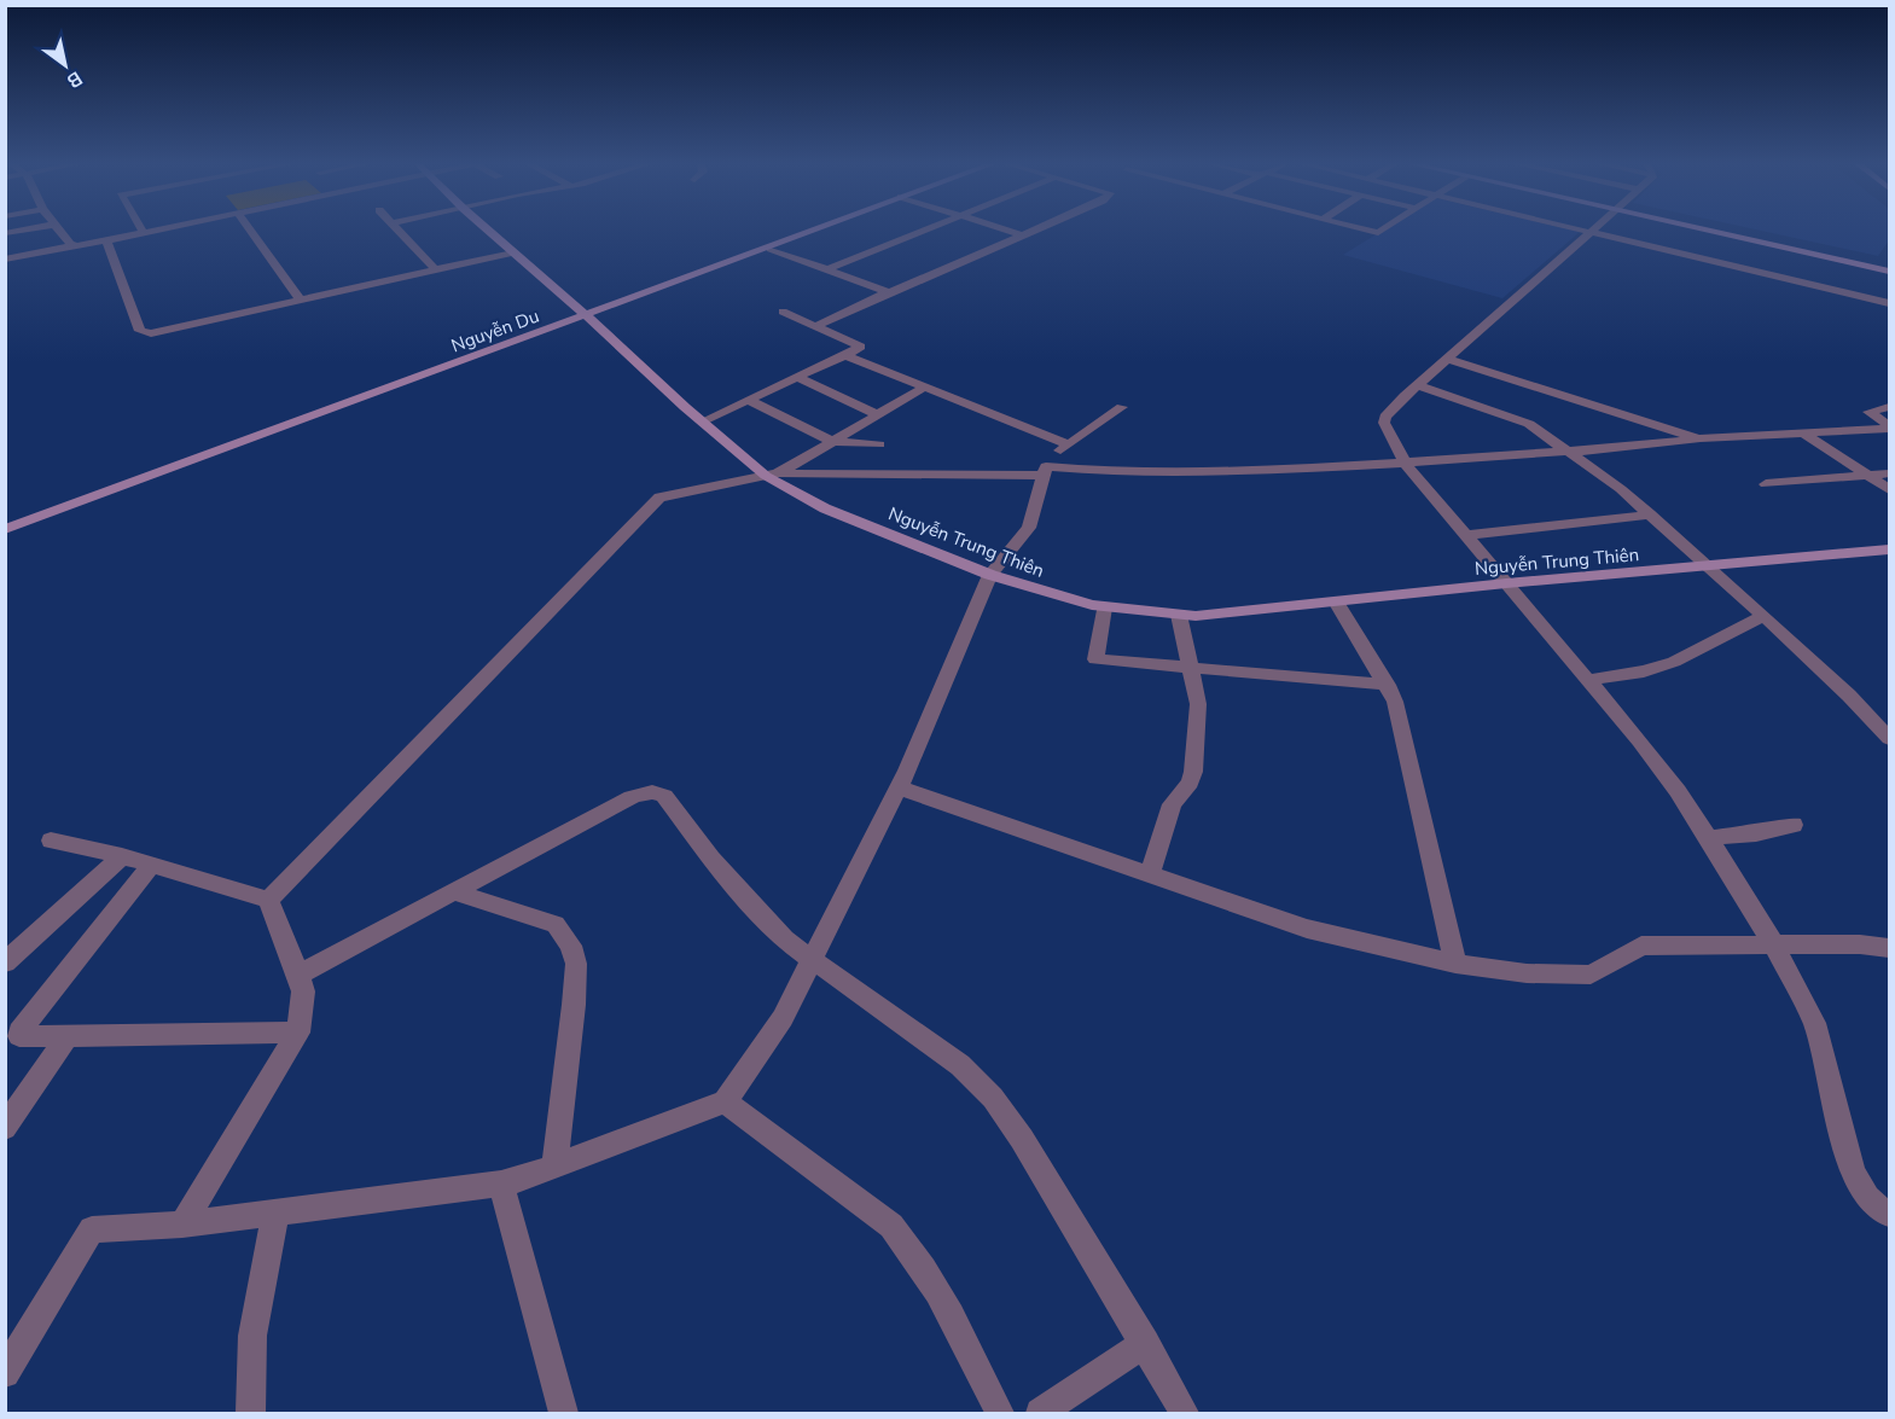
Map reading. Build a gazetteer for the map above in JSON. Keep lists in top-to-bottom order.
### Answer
{
  "streets": {
    "street": ["Nguyễn Du", "Nguyễn Trung Thiên"]
  },
  "crossings": [
    ["Nguyễn Du", "Nguyễn Trung Thiên"]
  ],
  "north": "bottom right"
}
